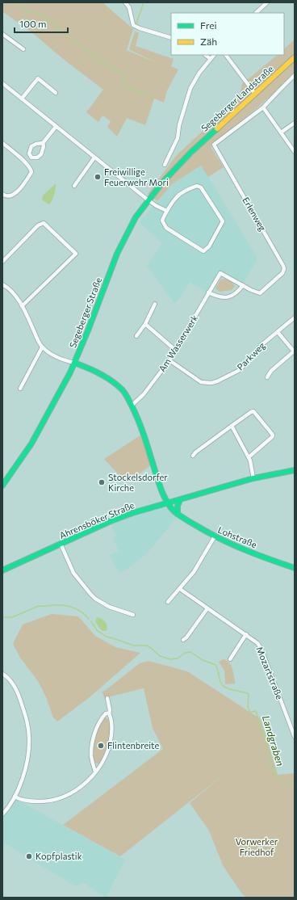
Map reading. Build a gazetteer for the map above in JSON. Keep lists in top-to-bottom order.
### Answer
{
  "streets": {
    "main road": [
      "Segeberger Landstraße",
      "Segeberger Straße",
      "Ahrensböker Straße",
      "Lohstraße"
    ],
    "street": [
      "Erlenweg",
      "Am Wasserwerk",
      "Parkweg",
      "Mozartstraße"
    ]
  },
  "crossings": [
    ["Segeberger Landstraße", "Segeberger Straße"],
    ["Erlenweg", "Am Wasserwerk"],
    ["Segeberger Straße", "Lohstraße"],
    ["Am Wasserwerk", "Parkweg"],
    ["Am Wasserwerk", "Lohstraße"],
    ["Ahrensböker Straße", "Lohstraße"]
  ],
  "water": ["Landgraben"],
  "parks": ["Vorwerker Friedhof"],
  "places": [
    "Freiwillige Feuerwehr Mori",
    "Stockelsdorfer Kirche",
    "Flintenbreite",
    "Kopfplastik"
  ],
  "legend": ["Frei", "Zäh"],
  "scale_bar": "100 m"
}
